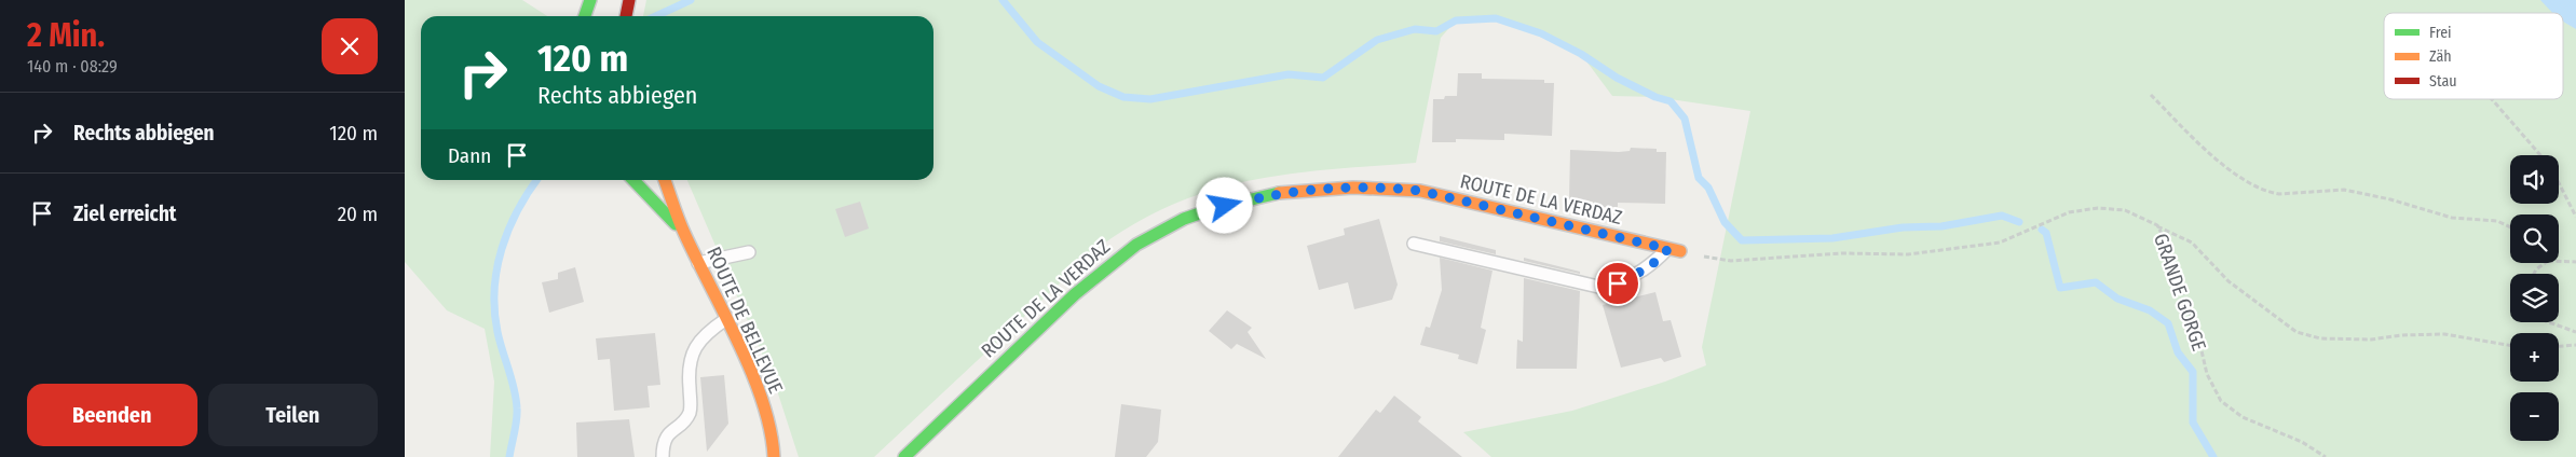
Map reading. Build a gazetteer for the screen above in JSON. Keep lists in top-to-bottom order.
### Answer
{
  "streets": {
    "street": ["ROUTE DE LA VERDAZ", "ROUTE DE BELLEVUE"],
    "path": ["GRANDE GORGE"]
  },
  "crossings": [
    ["ROUTE DE LA VERDAZ", "GRANDE GORGE"]
  ],
  "legend": ["Frei", "Zäh", "Stau"],
  "page": {
    "heading": ["2 Min.", "140 m · 08:29"],
    "turn": ["120 m", "Rechts abbiegen"],
    "list": [
      {
        "name": "Rechts abbiegen",
        "value": "120 m"
      },
      {
        "name": "Ziel erreicht",
        "value": "20 m"
      }
    ],
    "then": "Dann",
    "map_buttons": ["+", "−"],
    "buttons": ["Beenden", "Teilen"]
  }
}
